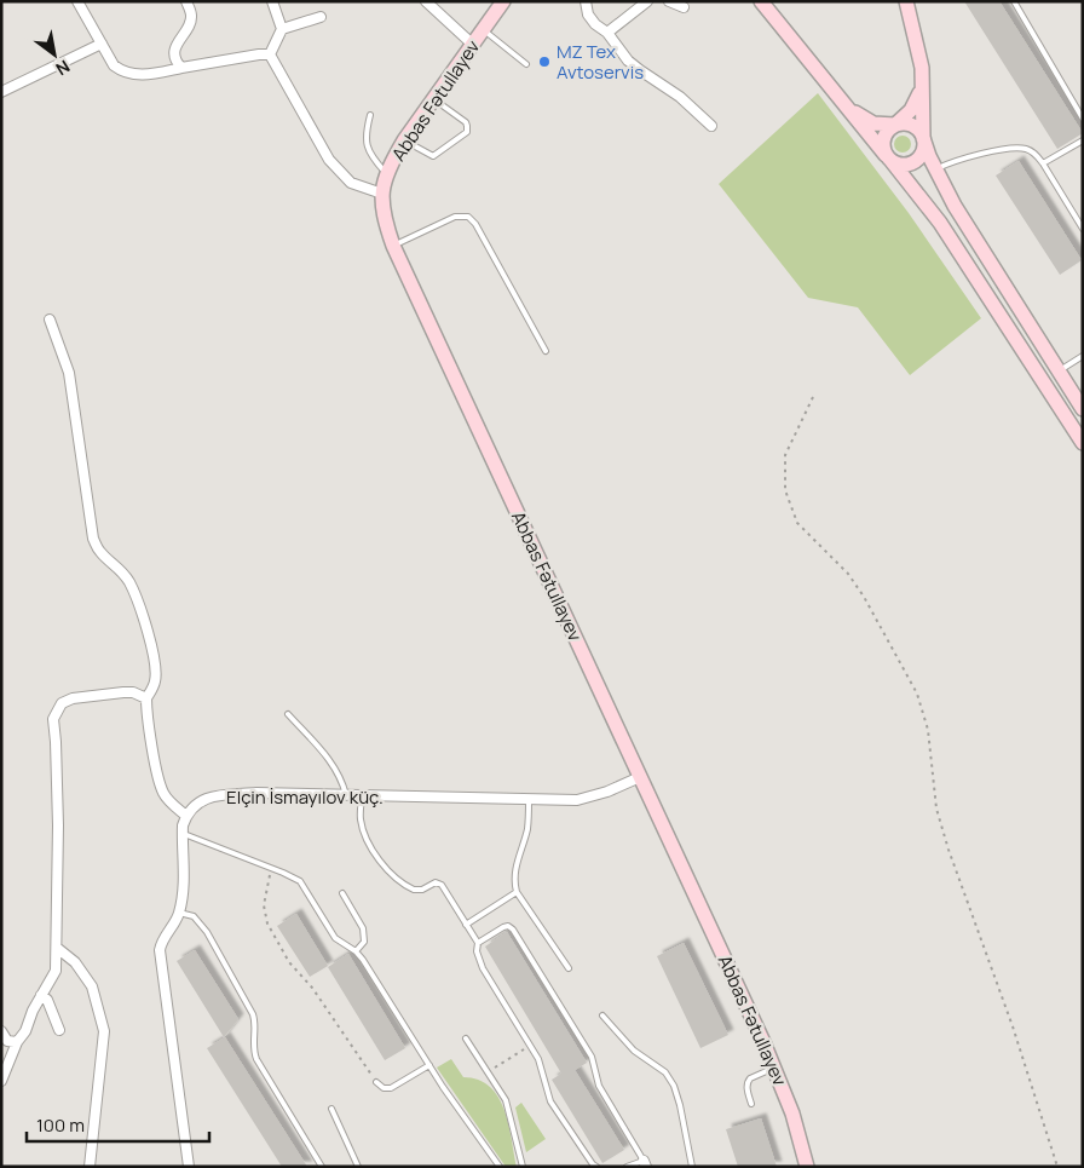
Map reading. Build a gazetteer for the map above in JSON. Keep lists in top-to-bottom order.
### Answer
{
  "streets": {
    "main road": ["Abbas Fətullayev"],
    "street": ["Elçin İsmayılov küç."]
  },
  "crossings": [
    ["Abbas Fətullayev", "Elçin İsmayılov küç."]
  ],
  "places": ["MZ Tex Avtoservis"],
  "scale_bar": "100 m",
  "north": "bottom right"
}
